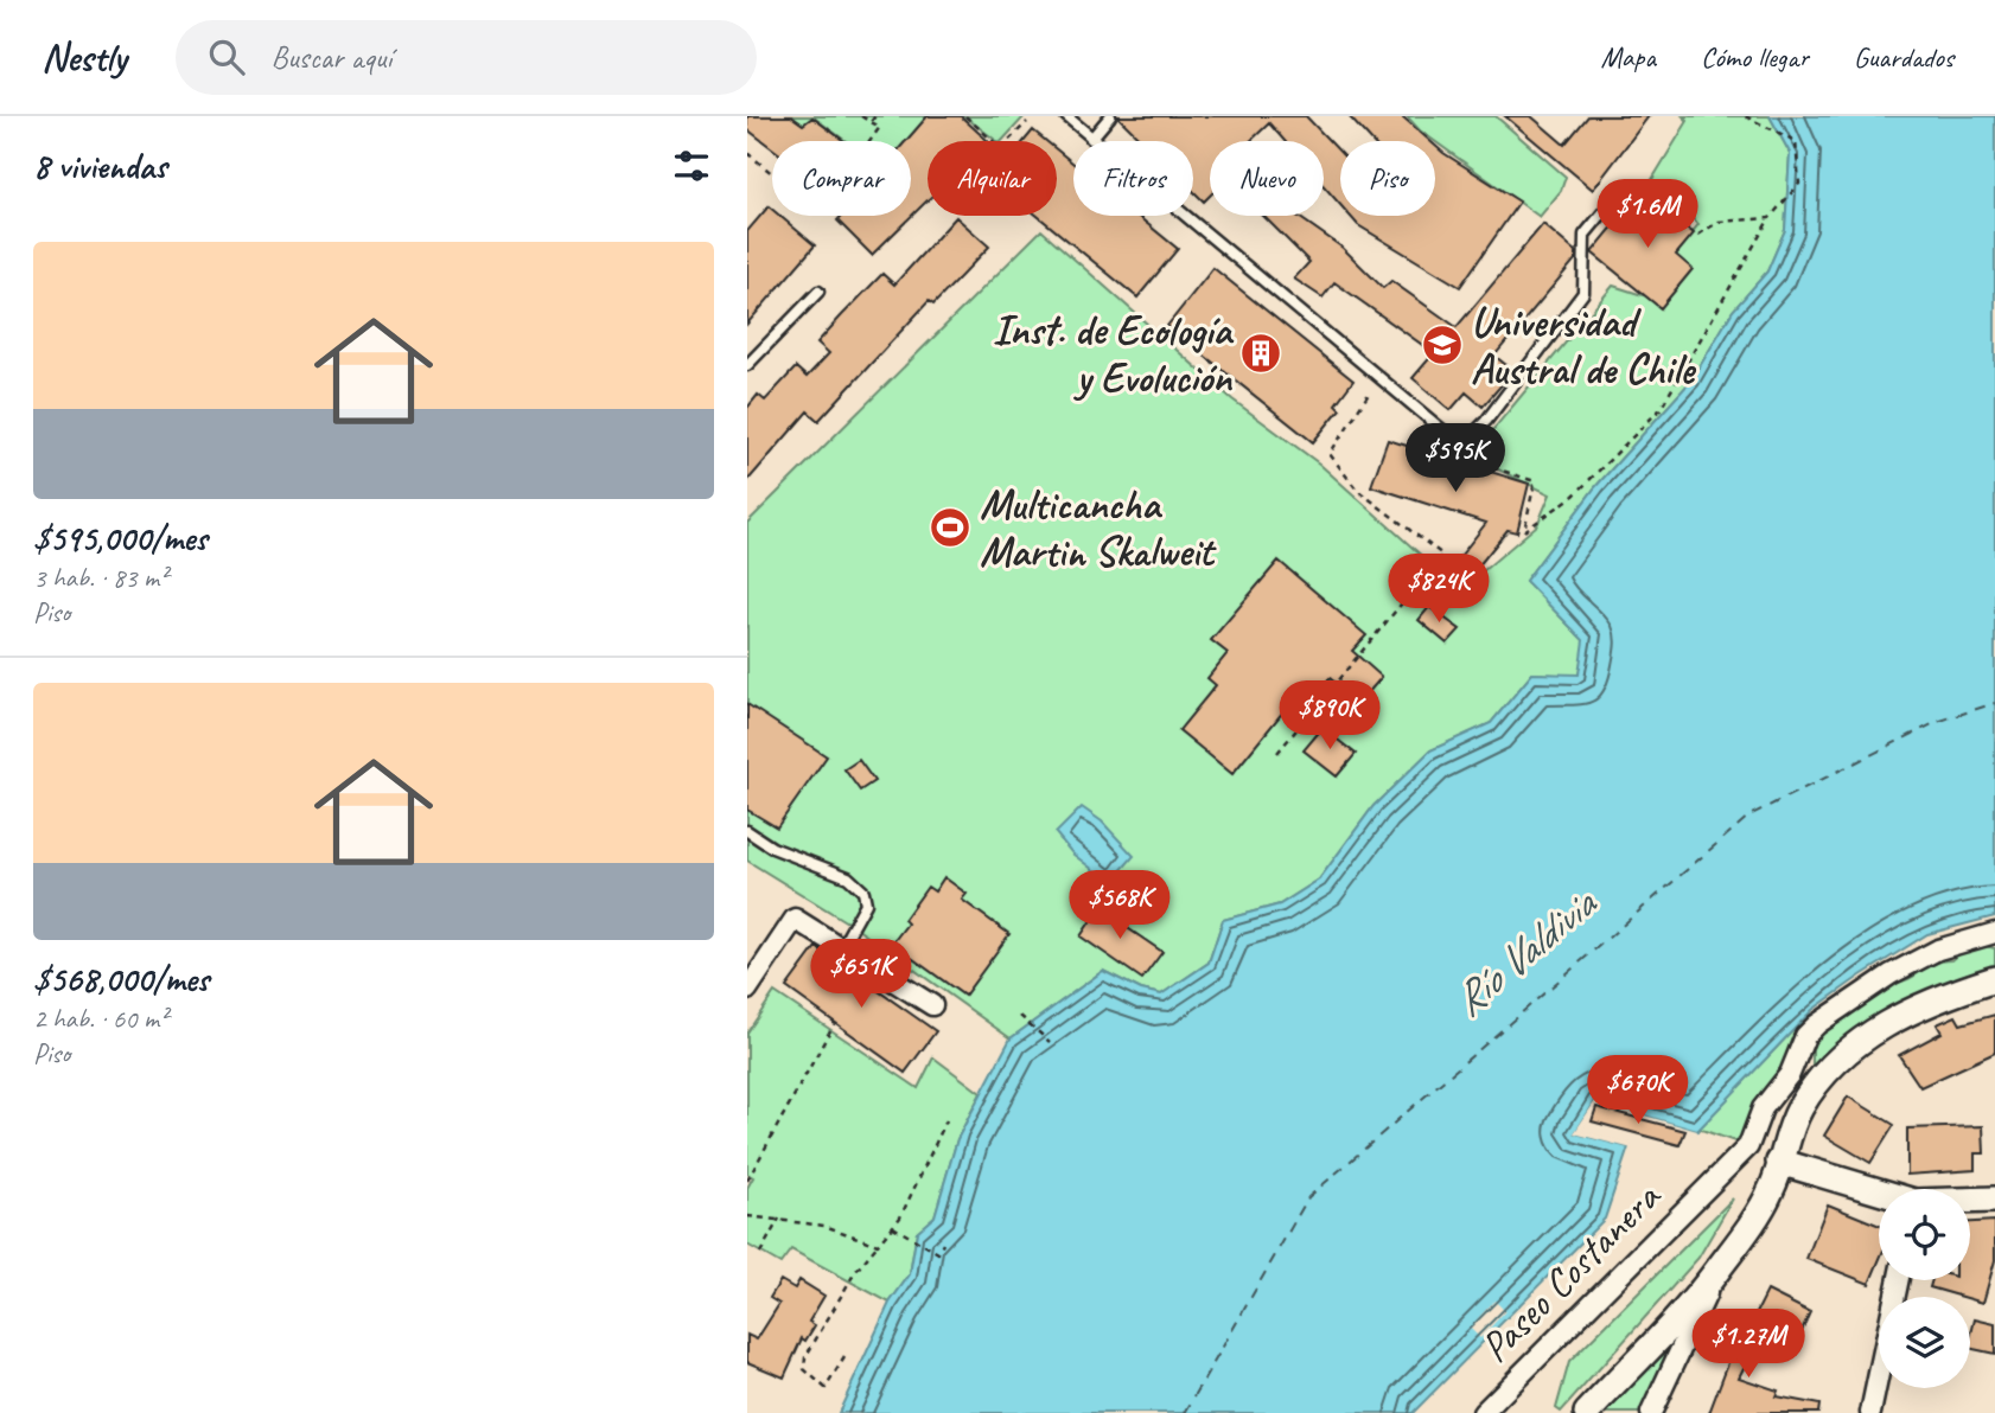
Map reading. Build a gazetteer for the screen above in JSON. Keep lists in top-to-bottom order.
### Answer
{
  "streets": {
    "street": ["Paseo Costanera"]
  },
  "water": ["Río Valdivia"],
  "places": {
    "school or university": ["Universidad Austral de Chile"],
    "building": ["Inst. de Ecología y Evolución"],
    "sports": ["Multicancha Martin Skalweit"]
  },
  "page": {
    "header": "Nestly",
    "search": "Buscar aquí",
    "nav": ["Mapa", "Cómo llegar", "Guardados"],
    "heading": "8 viviendas",
    "chip": [
      "Comprar",
      "Alquilar",
      "Filtros",
      "Nuevo",
      "Piso"
    ],
    "price": [
      "$1.6M",
      "$595K",
      "$824K",
      "$890K",
      "$568K",
      "$651K",
      "$670K",
      "$1.27M"
    ],
    "list": [
      {
        "name": "$595,000/mes",
        "note": "3 hab. · 83 m² · Piso"
      },
      {
        "name": "$568,000/mes",
        "note": "2 hab. · 60 m² · Piso"
      }
    ]
  }
}
